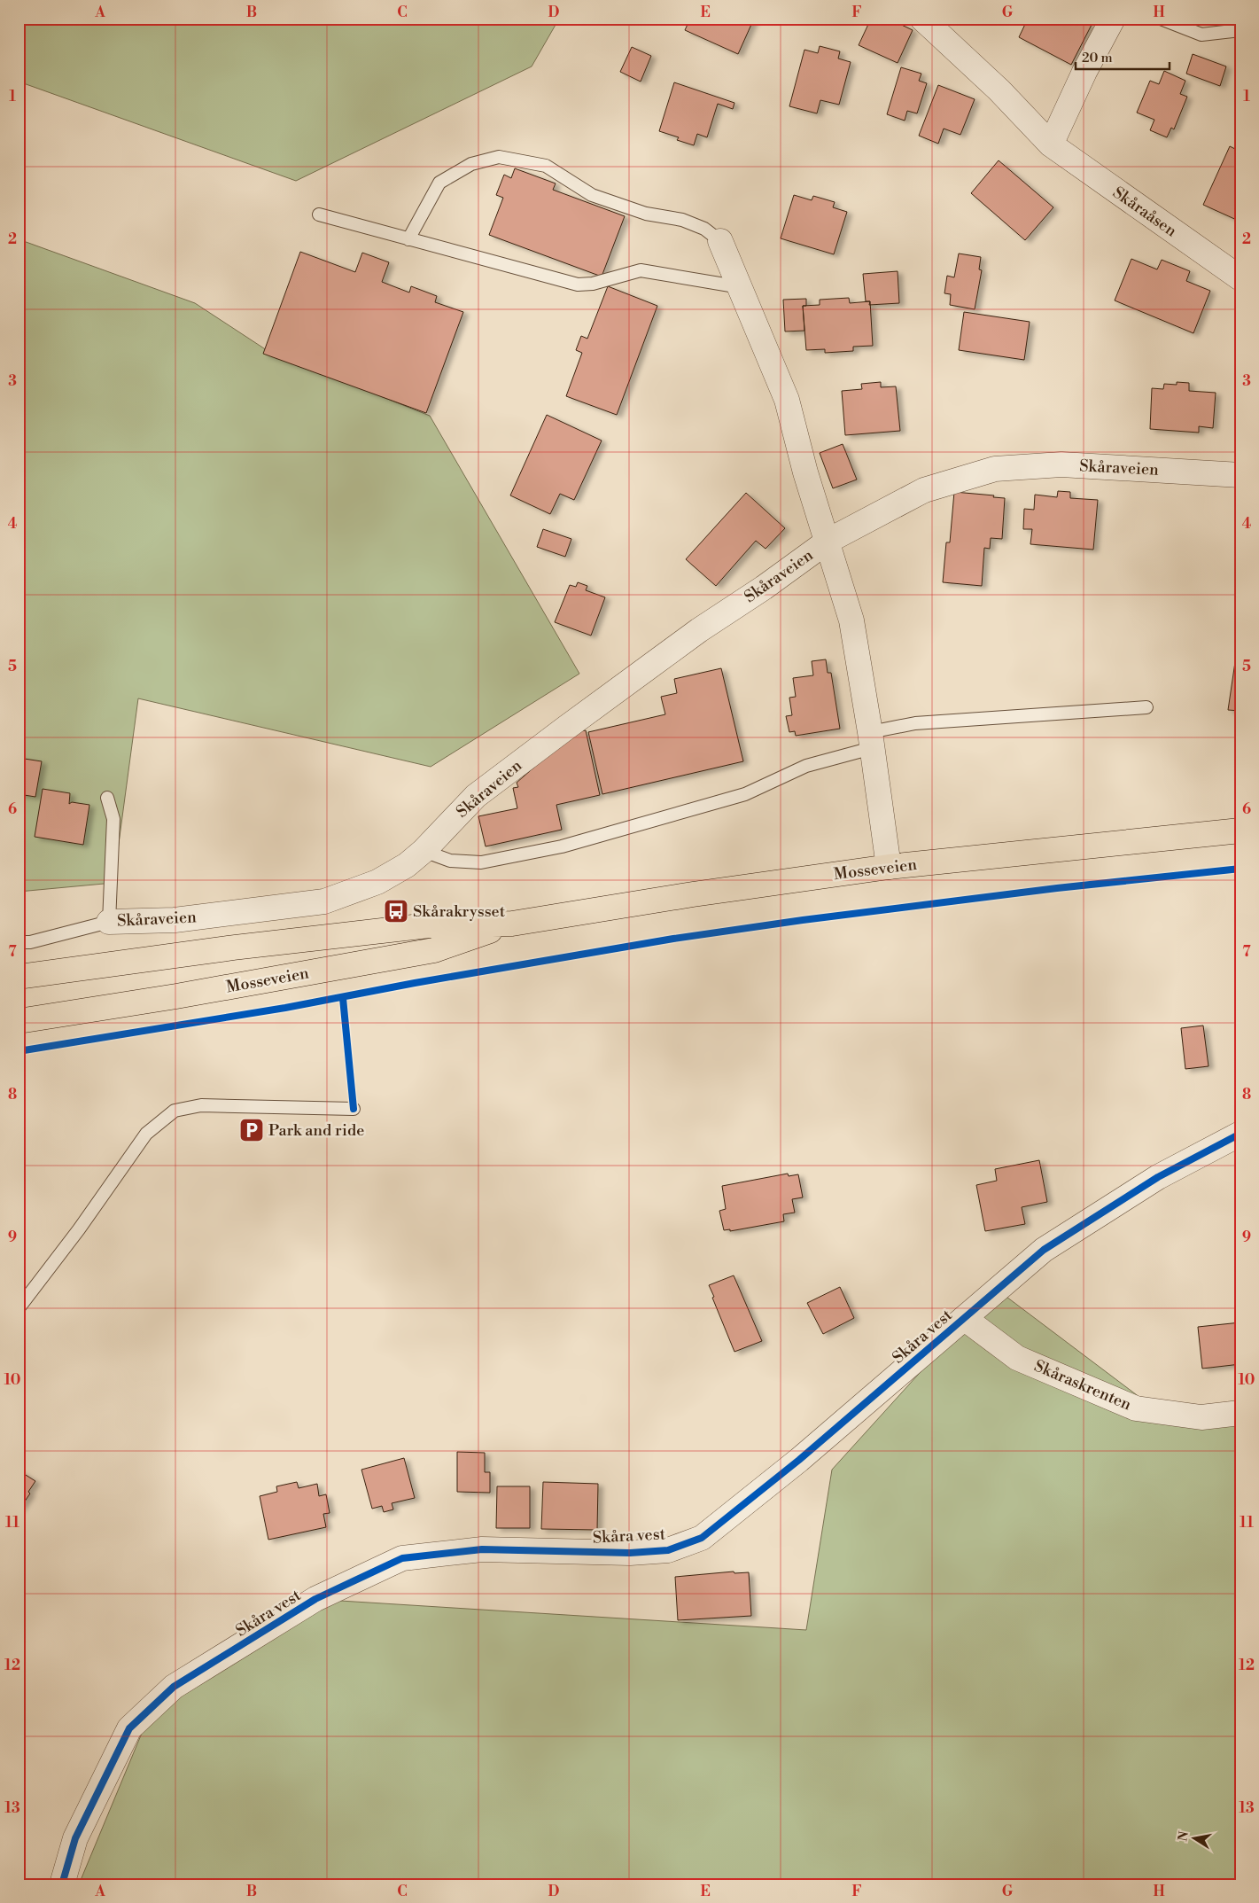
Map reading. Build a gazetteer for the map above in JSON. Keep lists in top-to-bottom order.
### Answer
{
  "streets": {
    "highway": ["Mosseveien"],
    "street": [
      "Skåraåsen",
      "Skåraveien",
      "Skåra vest",
      "Skåraskrenten"
    ]
  },
  "crossings": [
    ["Skåraveien", "Mosseveien"],
    ["Skåra vest", "Skåraskrenten"]
  ],
  "places": {
    "bus stop": ["Skårakrysset"],
    "parking": ["Park and ride"]
  },
  "scale_bar": "20 m",
  "north": "left",
  "grid": {
    "columns": [
      "A",
      "B",
      "C",
      "D",
      "E",
      "F",
      "G",
      "H"
    ],
    "rows": [
      "1",
      "2",
      "3",
      "4",
      "5",
      "6",
      "7",
      "8",
      "9",
      "10",
      "11",
      "12",
      "13"
    ]
  }
}
